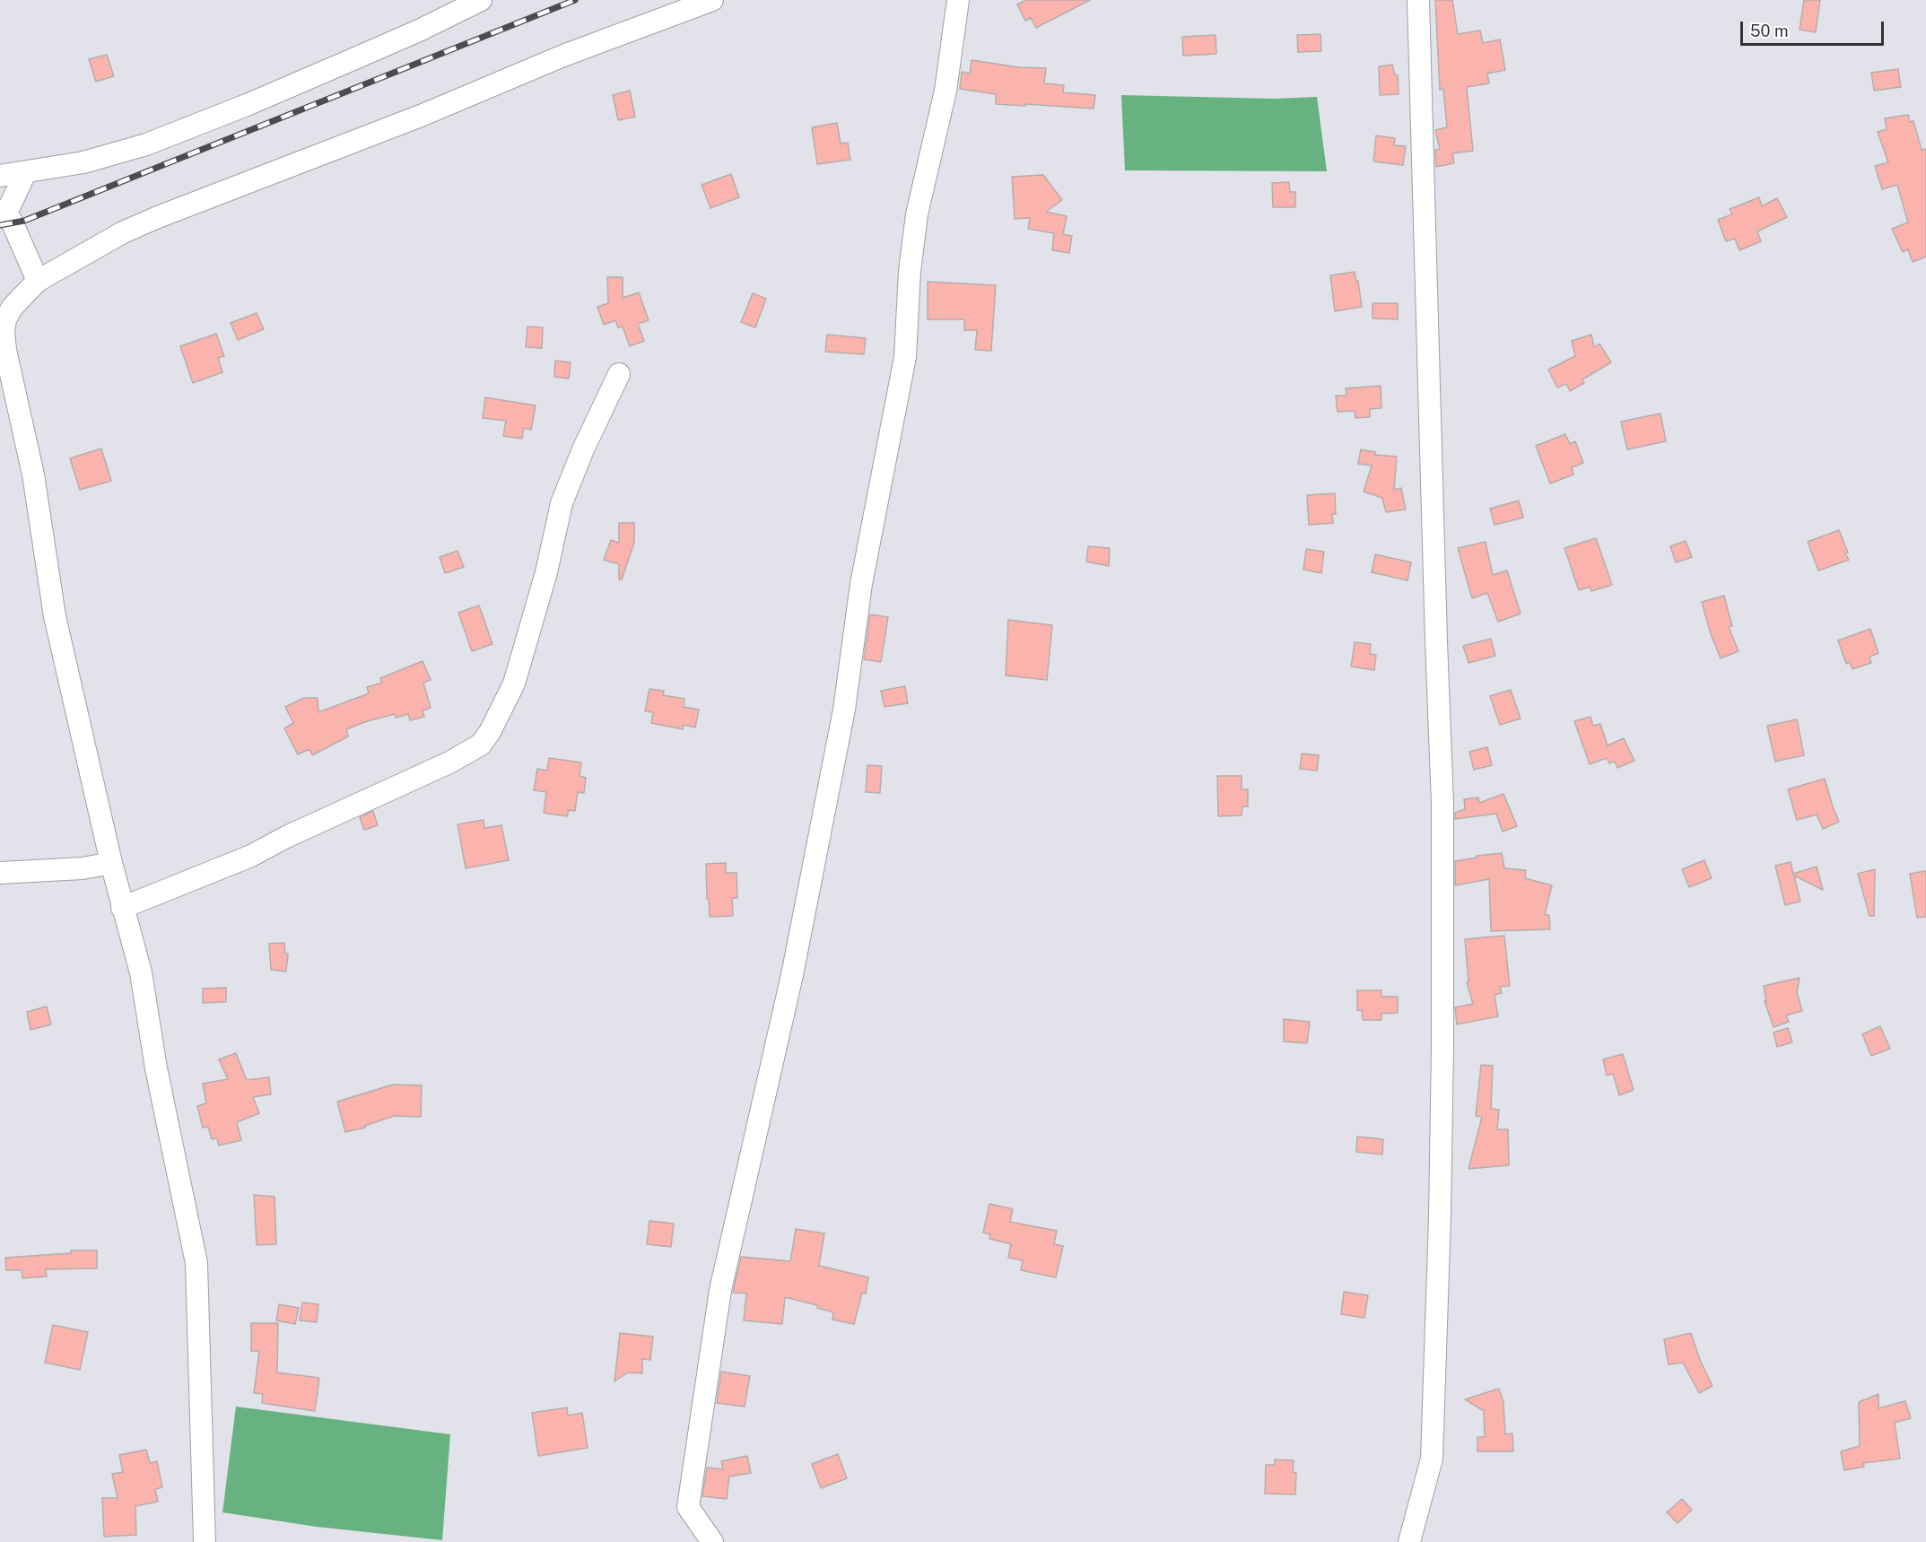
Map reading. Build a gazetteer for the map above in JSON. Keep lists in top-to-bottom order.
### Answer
{
  "scale_bar": "50 m"
}
